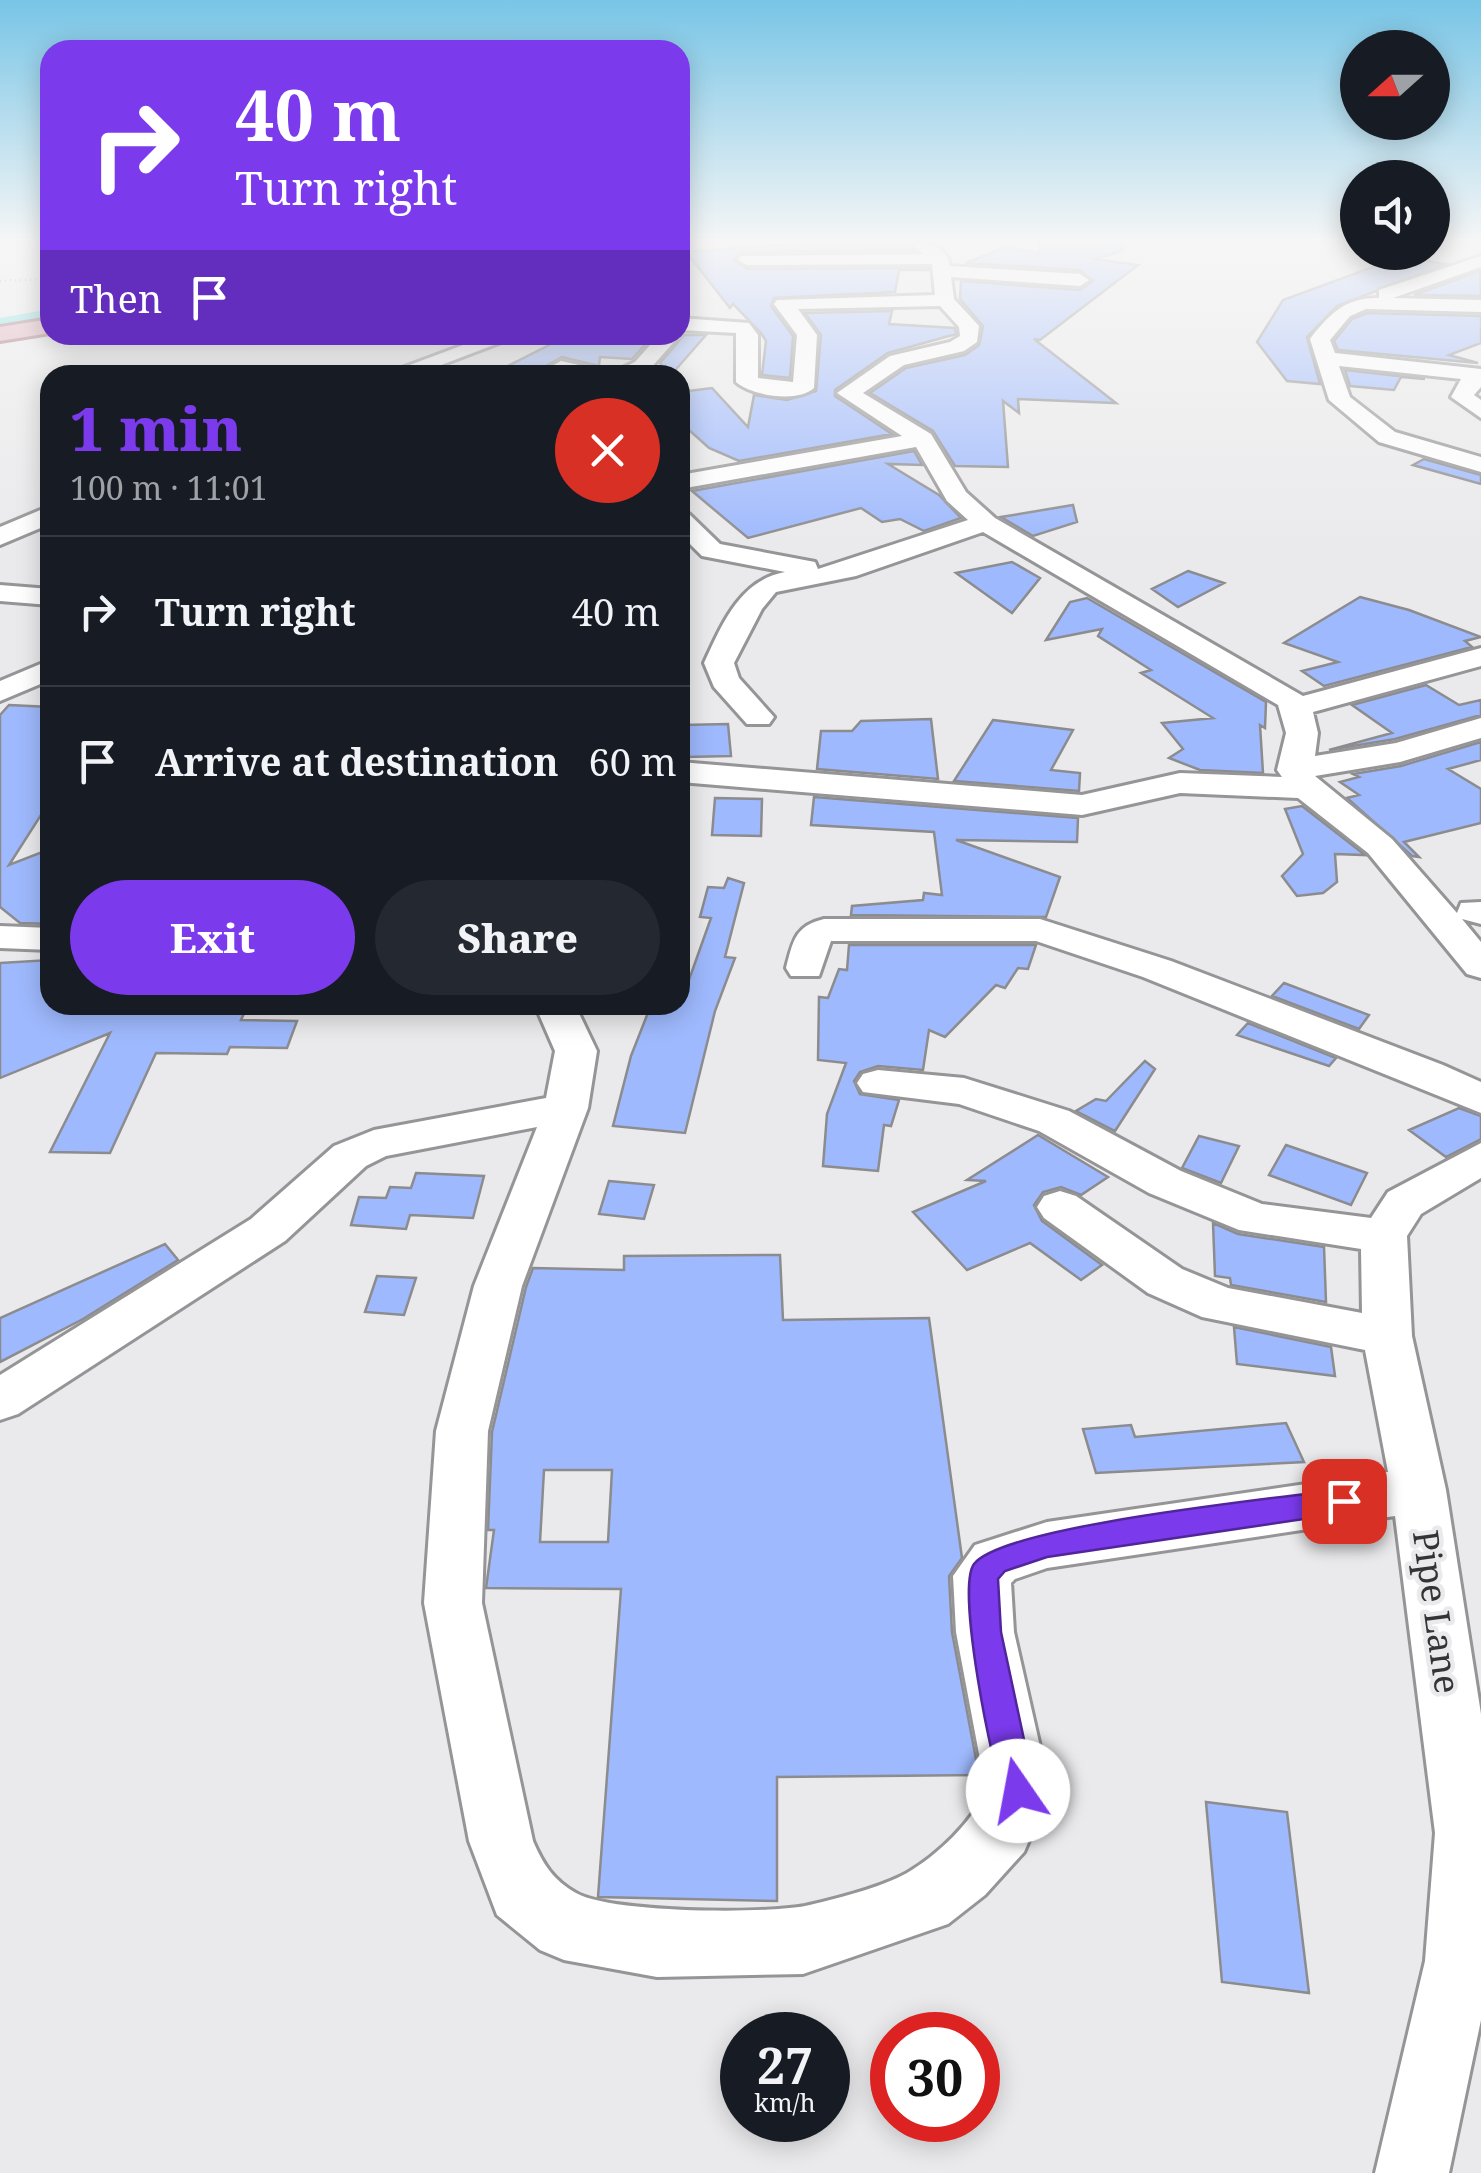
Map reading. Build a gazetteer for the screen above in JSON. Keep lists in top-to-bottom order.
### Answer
{
  "streets": {
    "street": ["Pipe Lane"]
  },
  "north": "left",
  "page": {
    "turn": ["40 m", "Turn right"],
    "then": "Then",
    "heading": ["1 min", "100 m · 11:01"],
    "list": [
      {
        "name": "Turn right",
        "value": "40 m"
      },
      {
        "name": "Arrive at destination",
        "value": "60 m"
      }
    ],
    "buttons": ["Exit", "Share"],
    "speed": "27 km/h",
    "limit": "30"
  }
}
